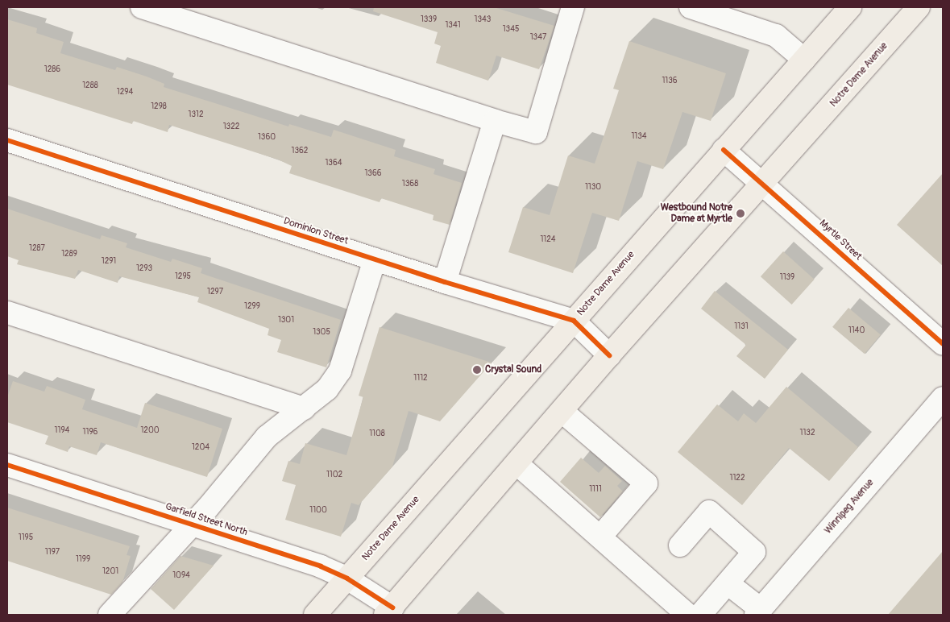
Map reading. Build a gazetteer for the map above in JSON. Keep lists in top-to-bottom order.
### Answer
{
  "streets": {
    "main road": ["Notre Dame Avenue"],
    "street": [
      "Dominion Street",
      "Myrtle Street",
      "Winnipeg Avenue",
      "Garfield Street North"
    ]
  },
  "crossings": [
    ["Notre Dame Avenue", "Dominion Street"],
    ["Notre Dame Avenue", "Myrtle Street"],
    ["Notre Dame Avenue", "Garfield Street North"]
  ],
  "places": ["Westbound Notre Dame at Myrtle", "Crystal Sound"],
  "house_numbers": [
    "1339",
    "1343",
    "1341",
    "1345",
    "1347",
    "1286",
    "1136",
    "1288",
    "1294",
    "1298",
    "1312",
    "1322",
    "1134",
    "1360",
    "1362",
    "1364",
    "1366",
    "1368",
    "1130",
    "1124",
    "1287",
    "1289",
    "1291",
    "1293",
    "1295",
    "1139",
    "1297",
    "1299",
    "1301",
    "1131",
    "1140",
    "1305",
    "1112",
    "1194",
    "1200",
    "1196",
    "1132",
    "1108",
    "1204",
    "1102",
    "1122",
    "1111",
    "1100",
    "1195",
    "1197",
    "1199",
    "1201",
    "1094"
  ]
}
